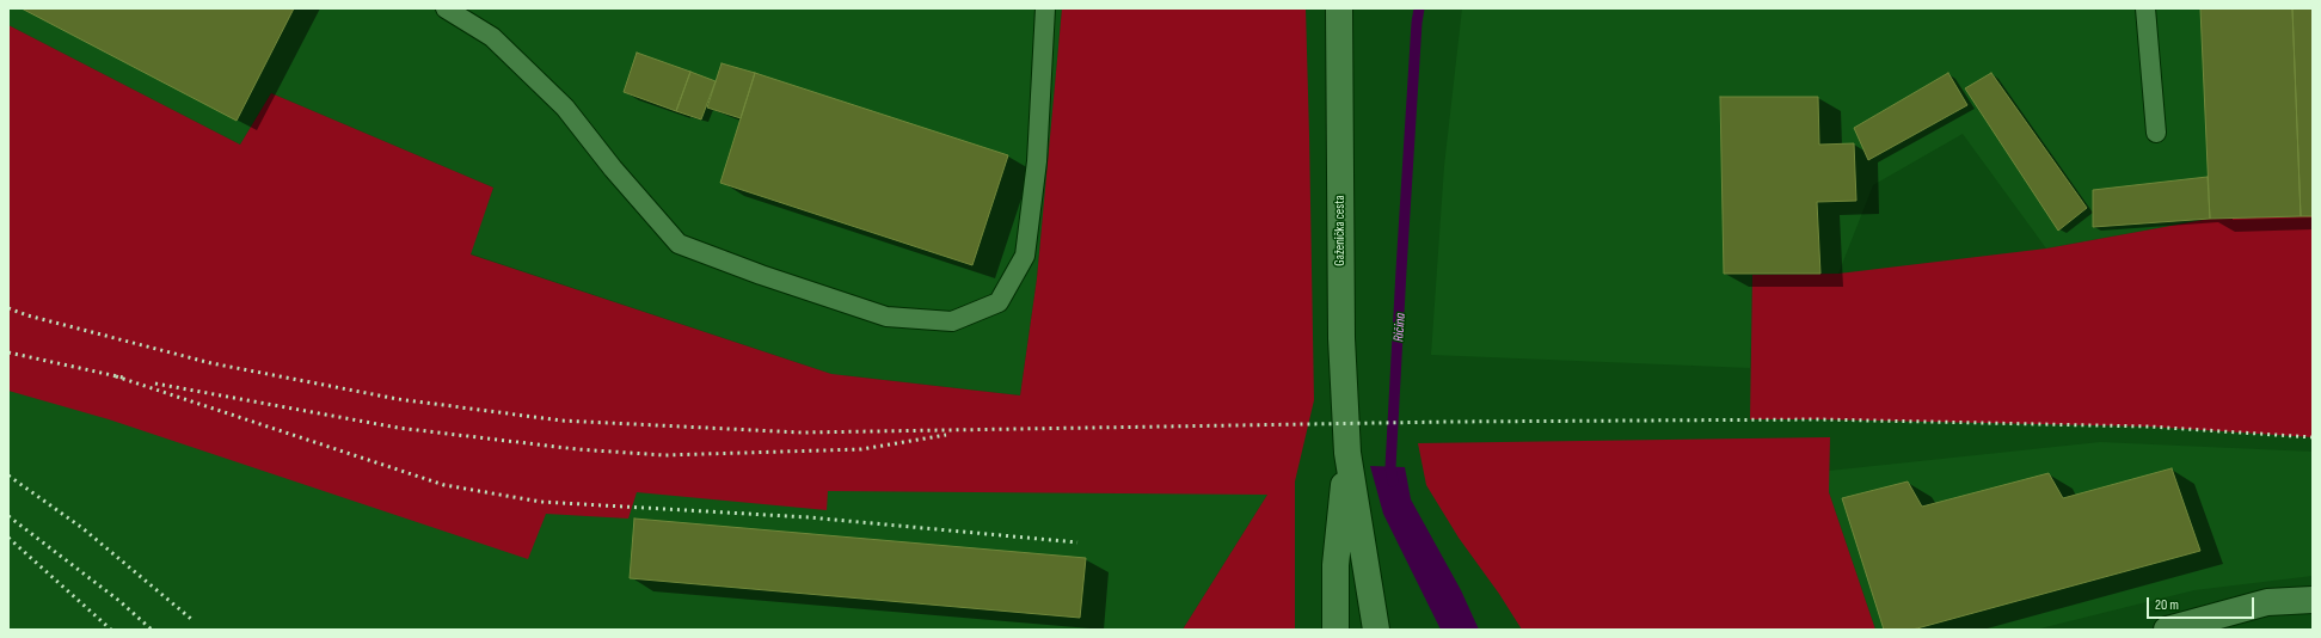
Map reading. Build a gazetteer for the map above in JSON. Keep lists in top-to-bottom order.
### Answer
{
  "streets": {
    "main road": ["Gaženička cesta"]
  },
  "water": ["Ričina"],
  "scale_bar": "20 m"
}
